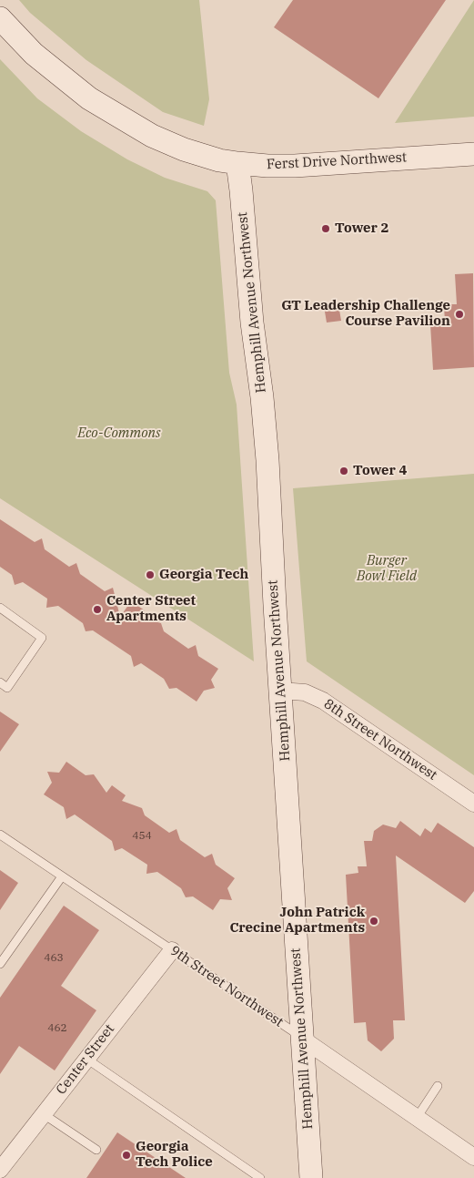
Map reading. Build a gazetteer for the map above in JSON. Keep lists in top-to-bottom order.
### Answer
{
  "streets": {
    "street": [
      "Ferst Drive Northwest",
      "Hemphill Avenue Northwest",
      "8th Street Northwest",
      "9th Street Northwest",
      "Center Street"
    ]
  },
  "crossings": [
    ["Ferst Drive Northwest", "Hemphill Avenue Northwest"],
    ["Hemphill Avenue Northwest", "8th Street Northwest"],
    ["Hemphill Avenue Northwest", "9th Street Northwest"],
    ["9th Street Northwest", "Center Street"]
  ],
  "parks": ["Eco-Commons", "Burger Bowl Field"],
  "places": [
    "Tower 2",
    "GT Leadership Challenge Course Pavilion",
    "Tower 4",
    "Georgia Tech",
    "Center Street Apartments",
    "John Patrick Crecine Apartments",
    "Georgia Tech Police"
  ],
  "house_numbers": ["454", "463", "462"]
}
